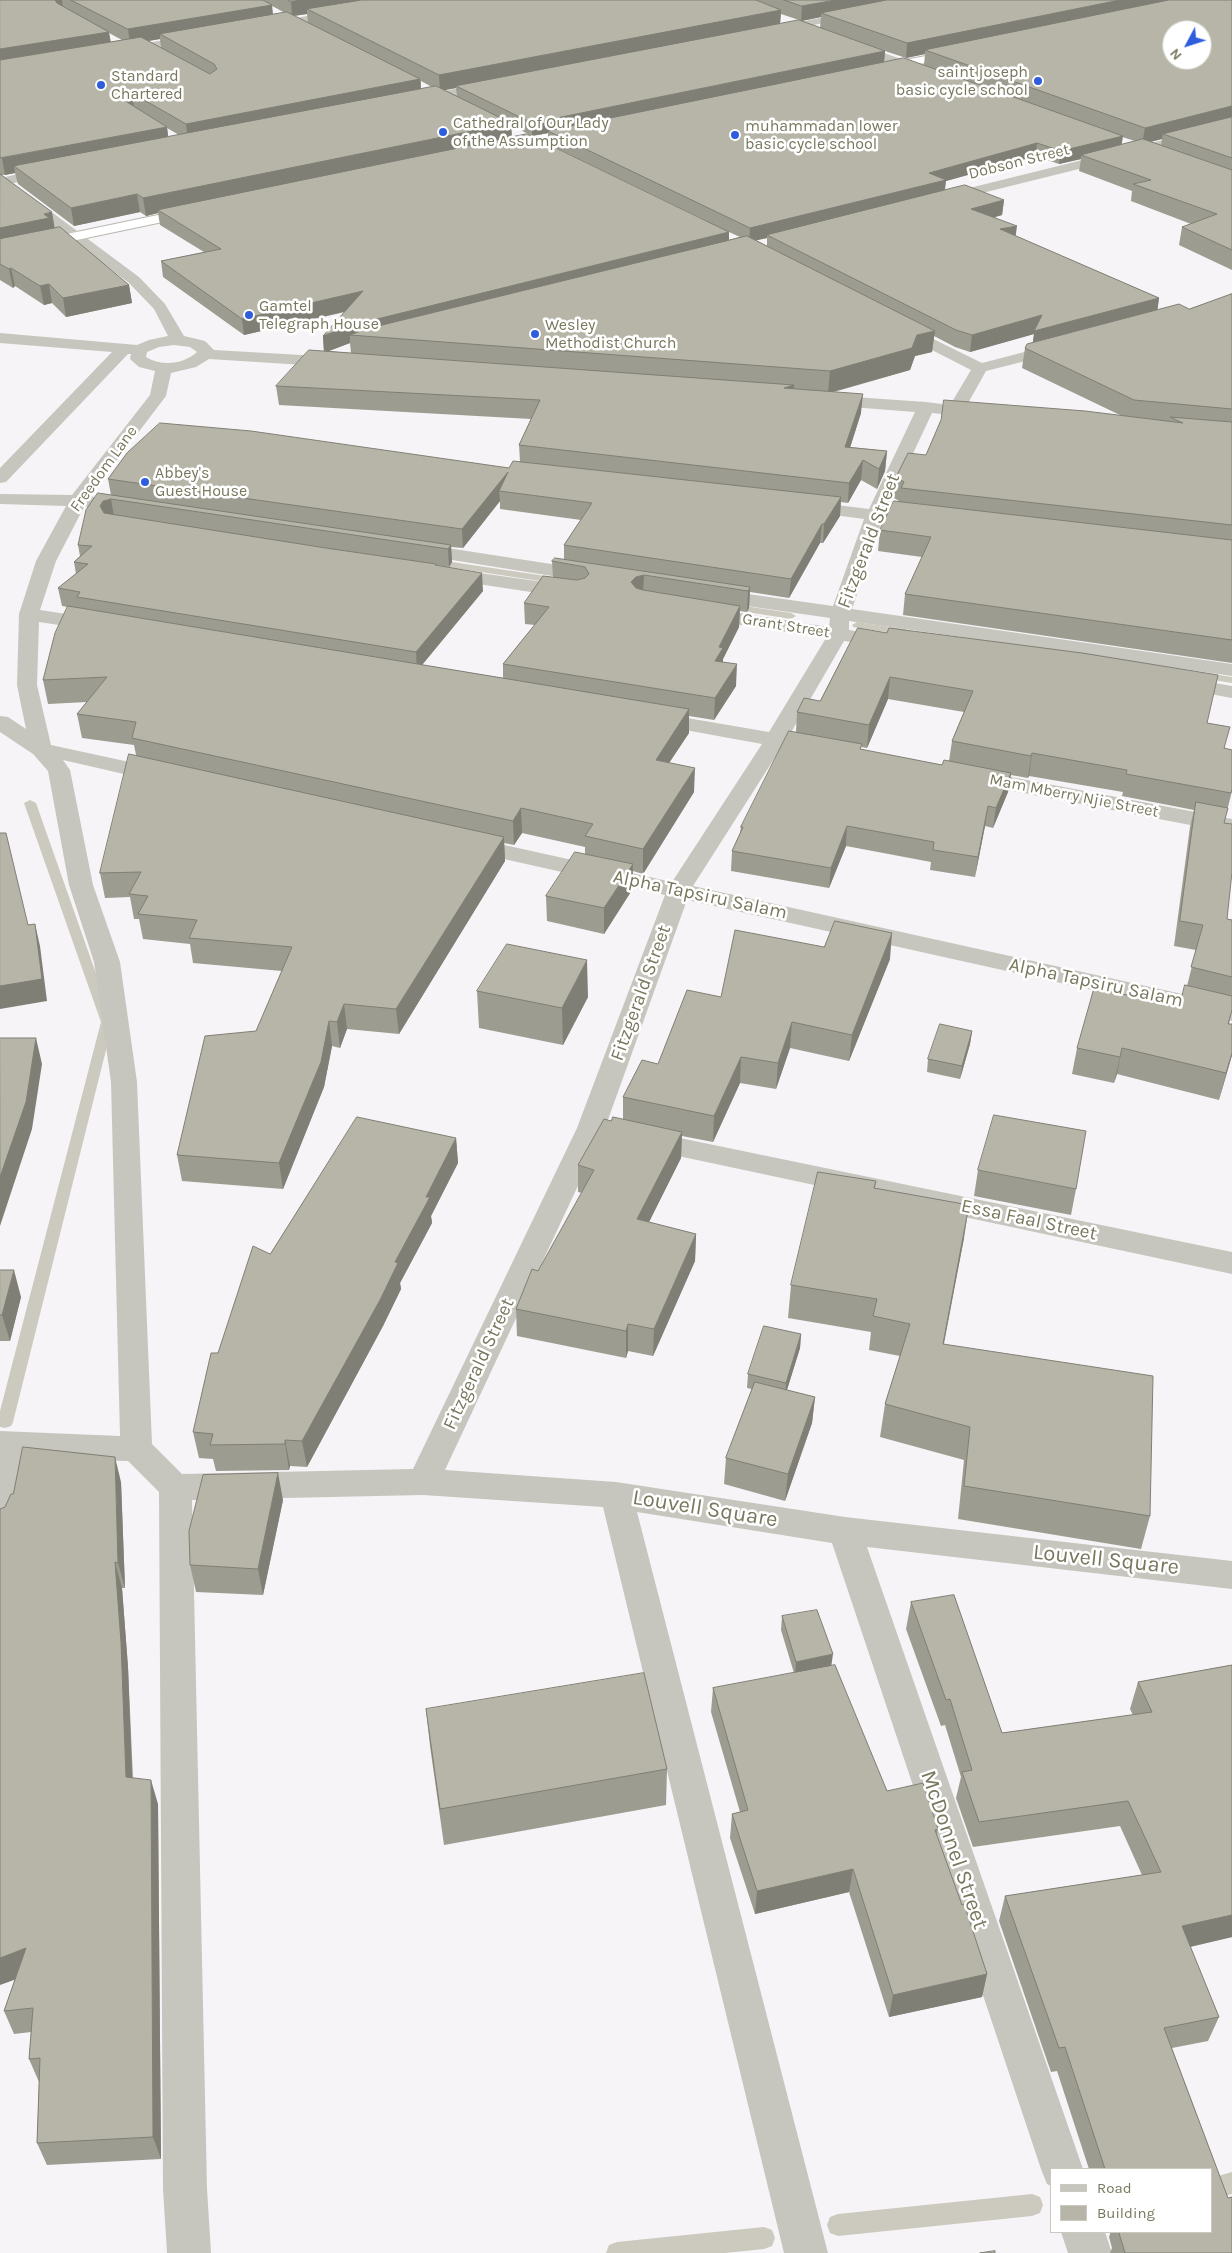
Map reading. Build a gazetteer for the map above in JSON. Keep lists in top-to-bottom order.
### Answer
{
  "streets": {
    "street": [
      "Dobson Street",
      "Freedom Lane",
      "Fitzgerald Street",
      "Grant Street",
      "Mam Mberry Njie Street",
      "Alpha Tapsiru Salam",
      "Essa Faal Street",
      "Louvell Square",
      "McDonnel Street"
    ]
  },
  "crossings": [
    ["Fitzgerald Street", "Grant Street"],
    ["Fitzgerald Street", "Alpha Tapsiru Salam"],
    ["Fitzgerald Street", "Essa Faal Street"],
    ["Fitzgerald Street", "Louvell Square"],
    ["Louvell Square", "McDonnel Street"]
  ],
  "places": [
    "saint joseph basic cycle school",
    "Standard Chartered",
    "Cathedral of Our Lady of the Assumption",
    "muhammadan lower basic cycle school",
    "Gamtel Telegraph House",
    "Wesley Methodist Church",
    "Abbey's Guest House"
  ],
  "legend": ["Road", "Building"],
  "north": "bottom left"
}
